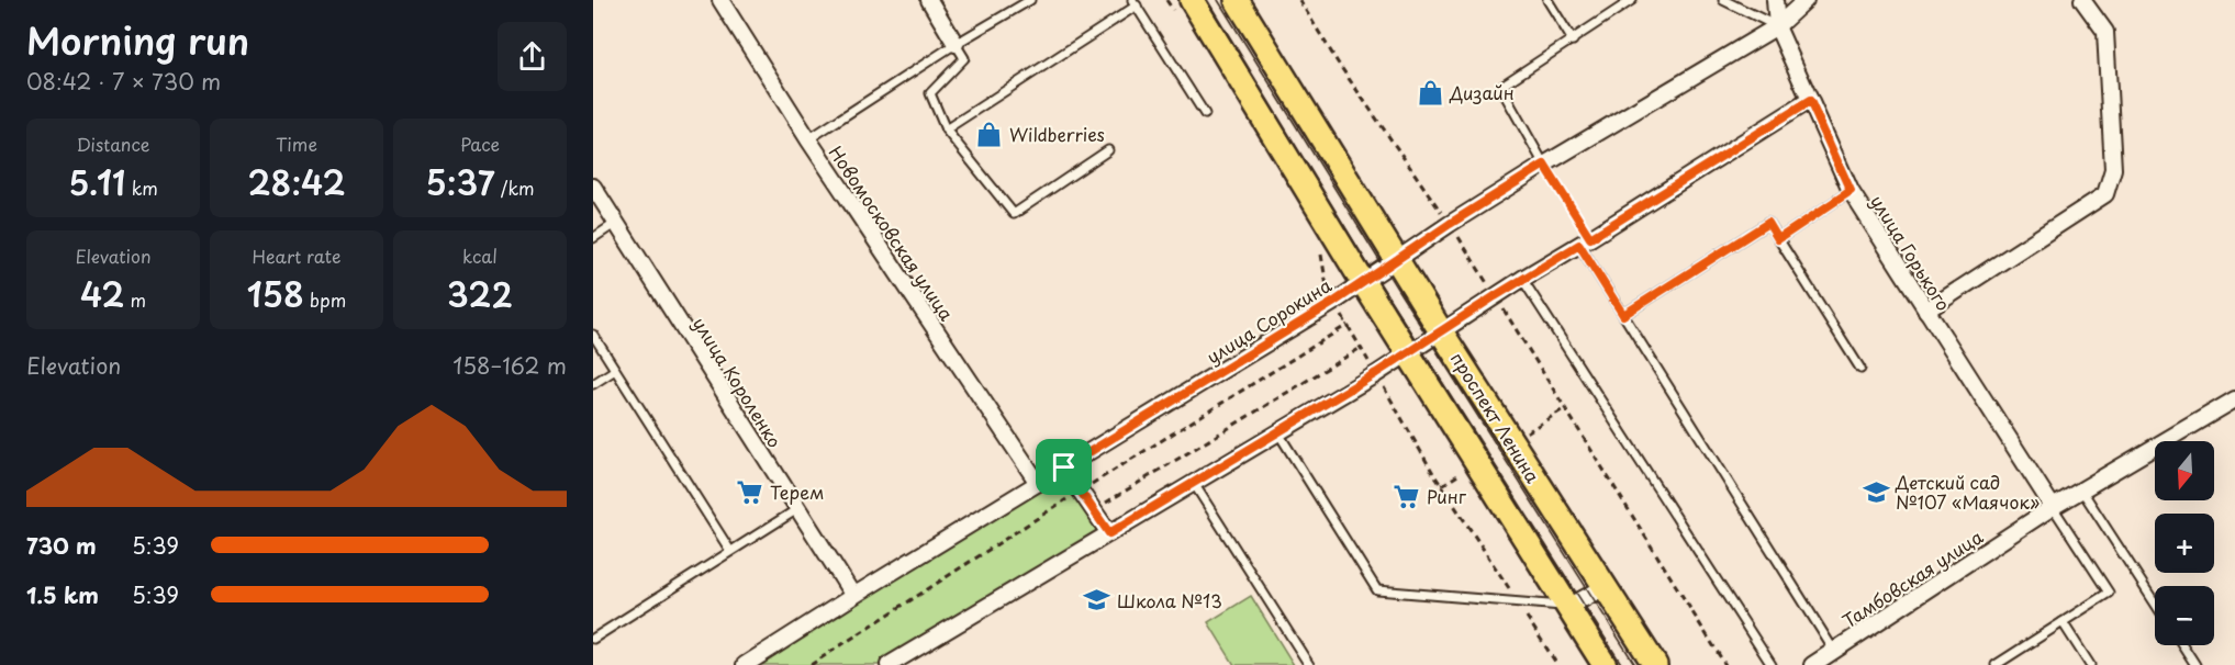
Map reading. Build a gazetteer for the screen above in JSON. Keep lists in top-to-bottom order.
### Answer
{
  "streets": {
    "main road": ["проспект Ленина"],
    "street": [
      "Новомосковская улица",
      "улица Горького",
      "улица Сорокина",
      "улица Короленко",
      "Тамбовская улица"
    ]
  },
  "crossings": [
    ["Новомосковская улица", "улица Сорокина"],
    ["улица Горького", "улица Сорокина"],
    ["улица Горького", "Тамбовская улица"],
    ["улица Сорокина", "улица Короленко"],
    ["улица Сорокина", "проспект Ленина"]
  ],
  "places": {
    "shop": ["Дизайн", "Wildberries"],
    "supermarket": ["Терем", "Ринг"],
    "school or university": ["Детский сад №107 «Маячок»", "Школа №13"]
  },
  "north": "bottom",
  "page": {
    "heading": ["Morning run", "08:42 · 7 × 730 m"],
    "stats": [
      ["Distance", "5.11 km"],
      ["Time", "28:42"],
      ["Pace", "5:37 /km"],
      ["Elevation", "42 m"],
      ["Heart rate", "158 bpm"],
      ["kcal", "322"]
    ],
    "chart": ["Elevation", "158–162 m"],
    "map_buttons": ["+", "−"],
    "list": [
      {
        "name": "730 m",
        "note": "5:39"
      },
      {
        "name": "1.5 km",
        "note": "5:39"
      }
    ]
  }
}
